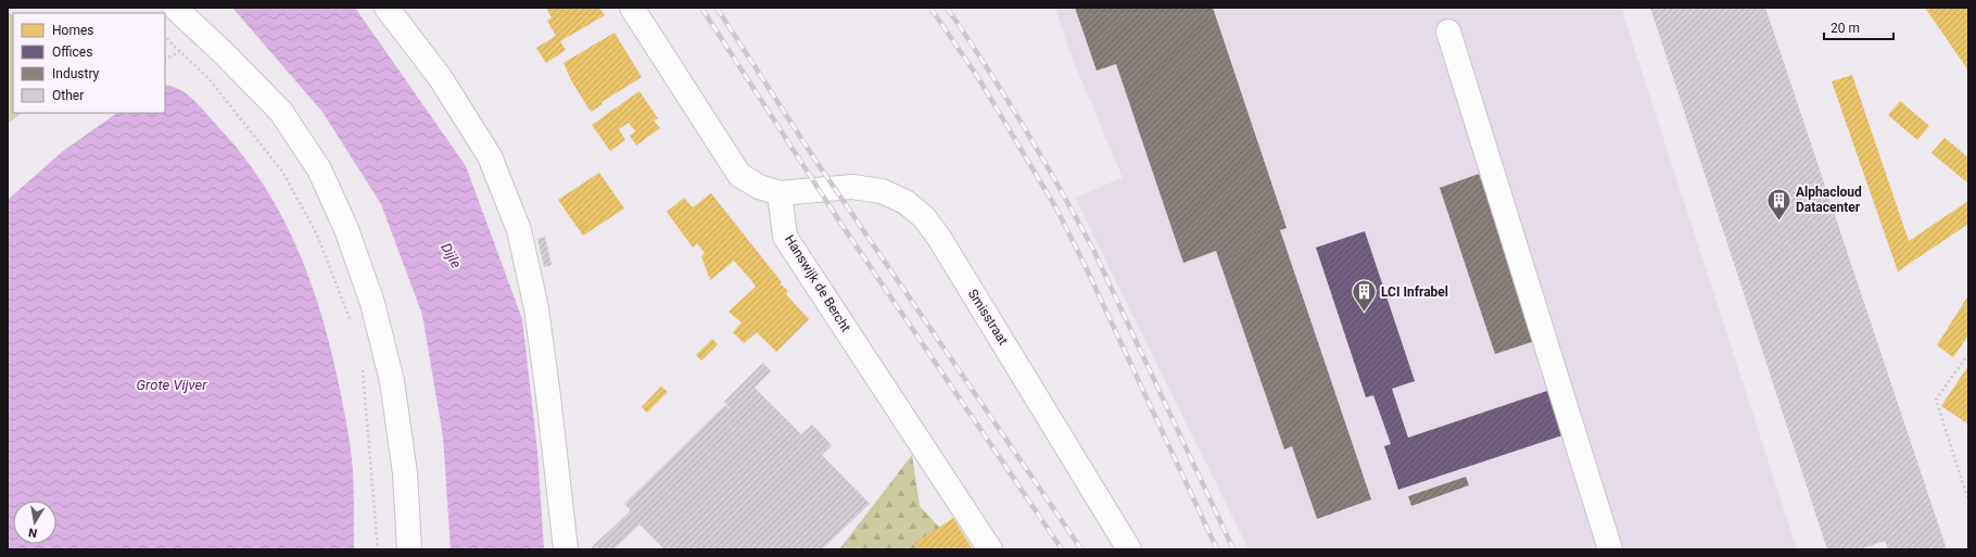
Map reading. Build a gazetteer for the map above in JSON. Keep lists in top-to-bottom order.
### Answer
{
  "streets": {
    "street": ["Hanswijk de Bercht", "Smisstraat"]
  },
  "crossings": [
    ["Hanswijk de Bercht", "Smisstraat"]
  ],
  "water": ["Dijle", "Grote Vijver"],
  "places": {
    "building": ["Alphacloud Datacenter", "LCI Infrabel"]
  },
  "legend": [
    "Homes",
    "Offices",
    "Industry",
    "Other"
  ],
  "scale_bar": "20 m",
  "north": "bottom"
}
